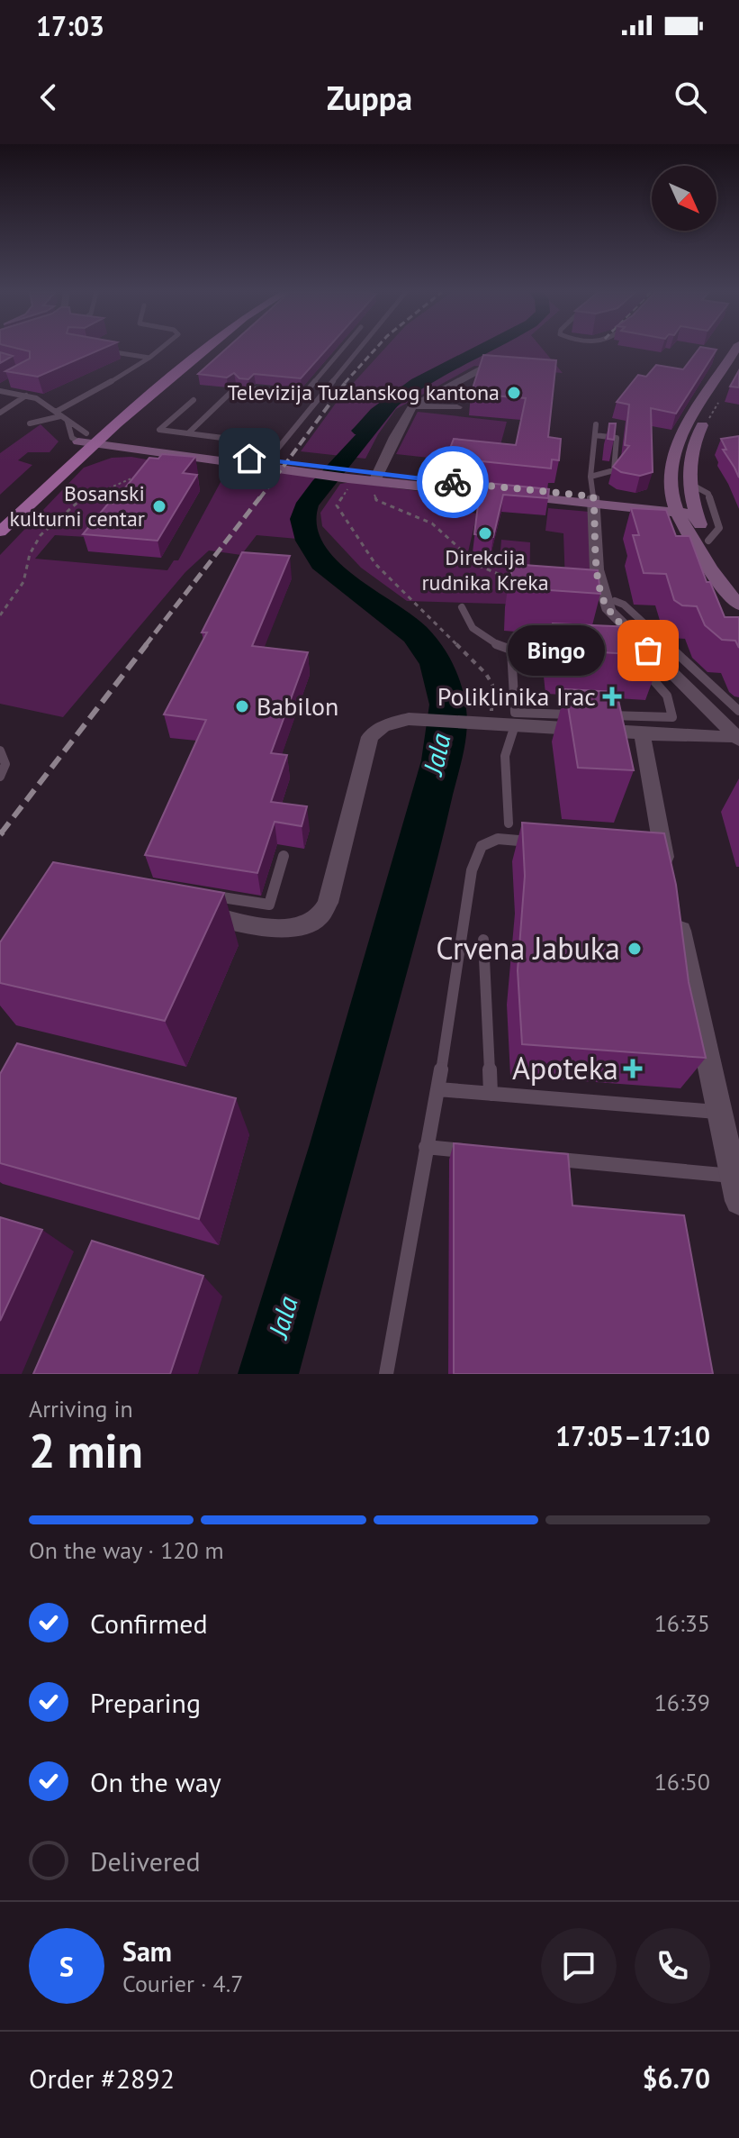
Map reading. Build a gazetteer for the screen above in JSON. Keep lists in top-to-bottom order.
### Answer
{
  "water": ["Jala"],
  "places": {
    "other": [
      "Televizija Tuzlanskog kantona",
      "Bosanski kulturni centar",
      "Direkcija rudnika Kreka",
      "Bingo",
      "Babilon",
      "Crvena Jabuka"
    ],
    "health": ["Poliklinika Irac", "Apoteka"]
  },
  "north": "bottom right",
  "page": {
    "status": "17:03",
    "header": "Zuppa",
    "bubble": "Bingo",
    "heading": ["2 min", "Arriving in", "17:05–17:10"],
    "panel": [
      "Sam",
      "Courier · 4.7",
      "Order #2892",
      "$6.70"
    ],
    "bar": "On the way · 120 m",
    "list": [
      ["Confirmed", "16:35"],
      ["Preparing", "16:39"],
      ["On the way", "16:50"],
      "Delivered"
    ],
    "round": "S"
  }
}
